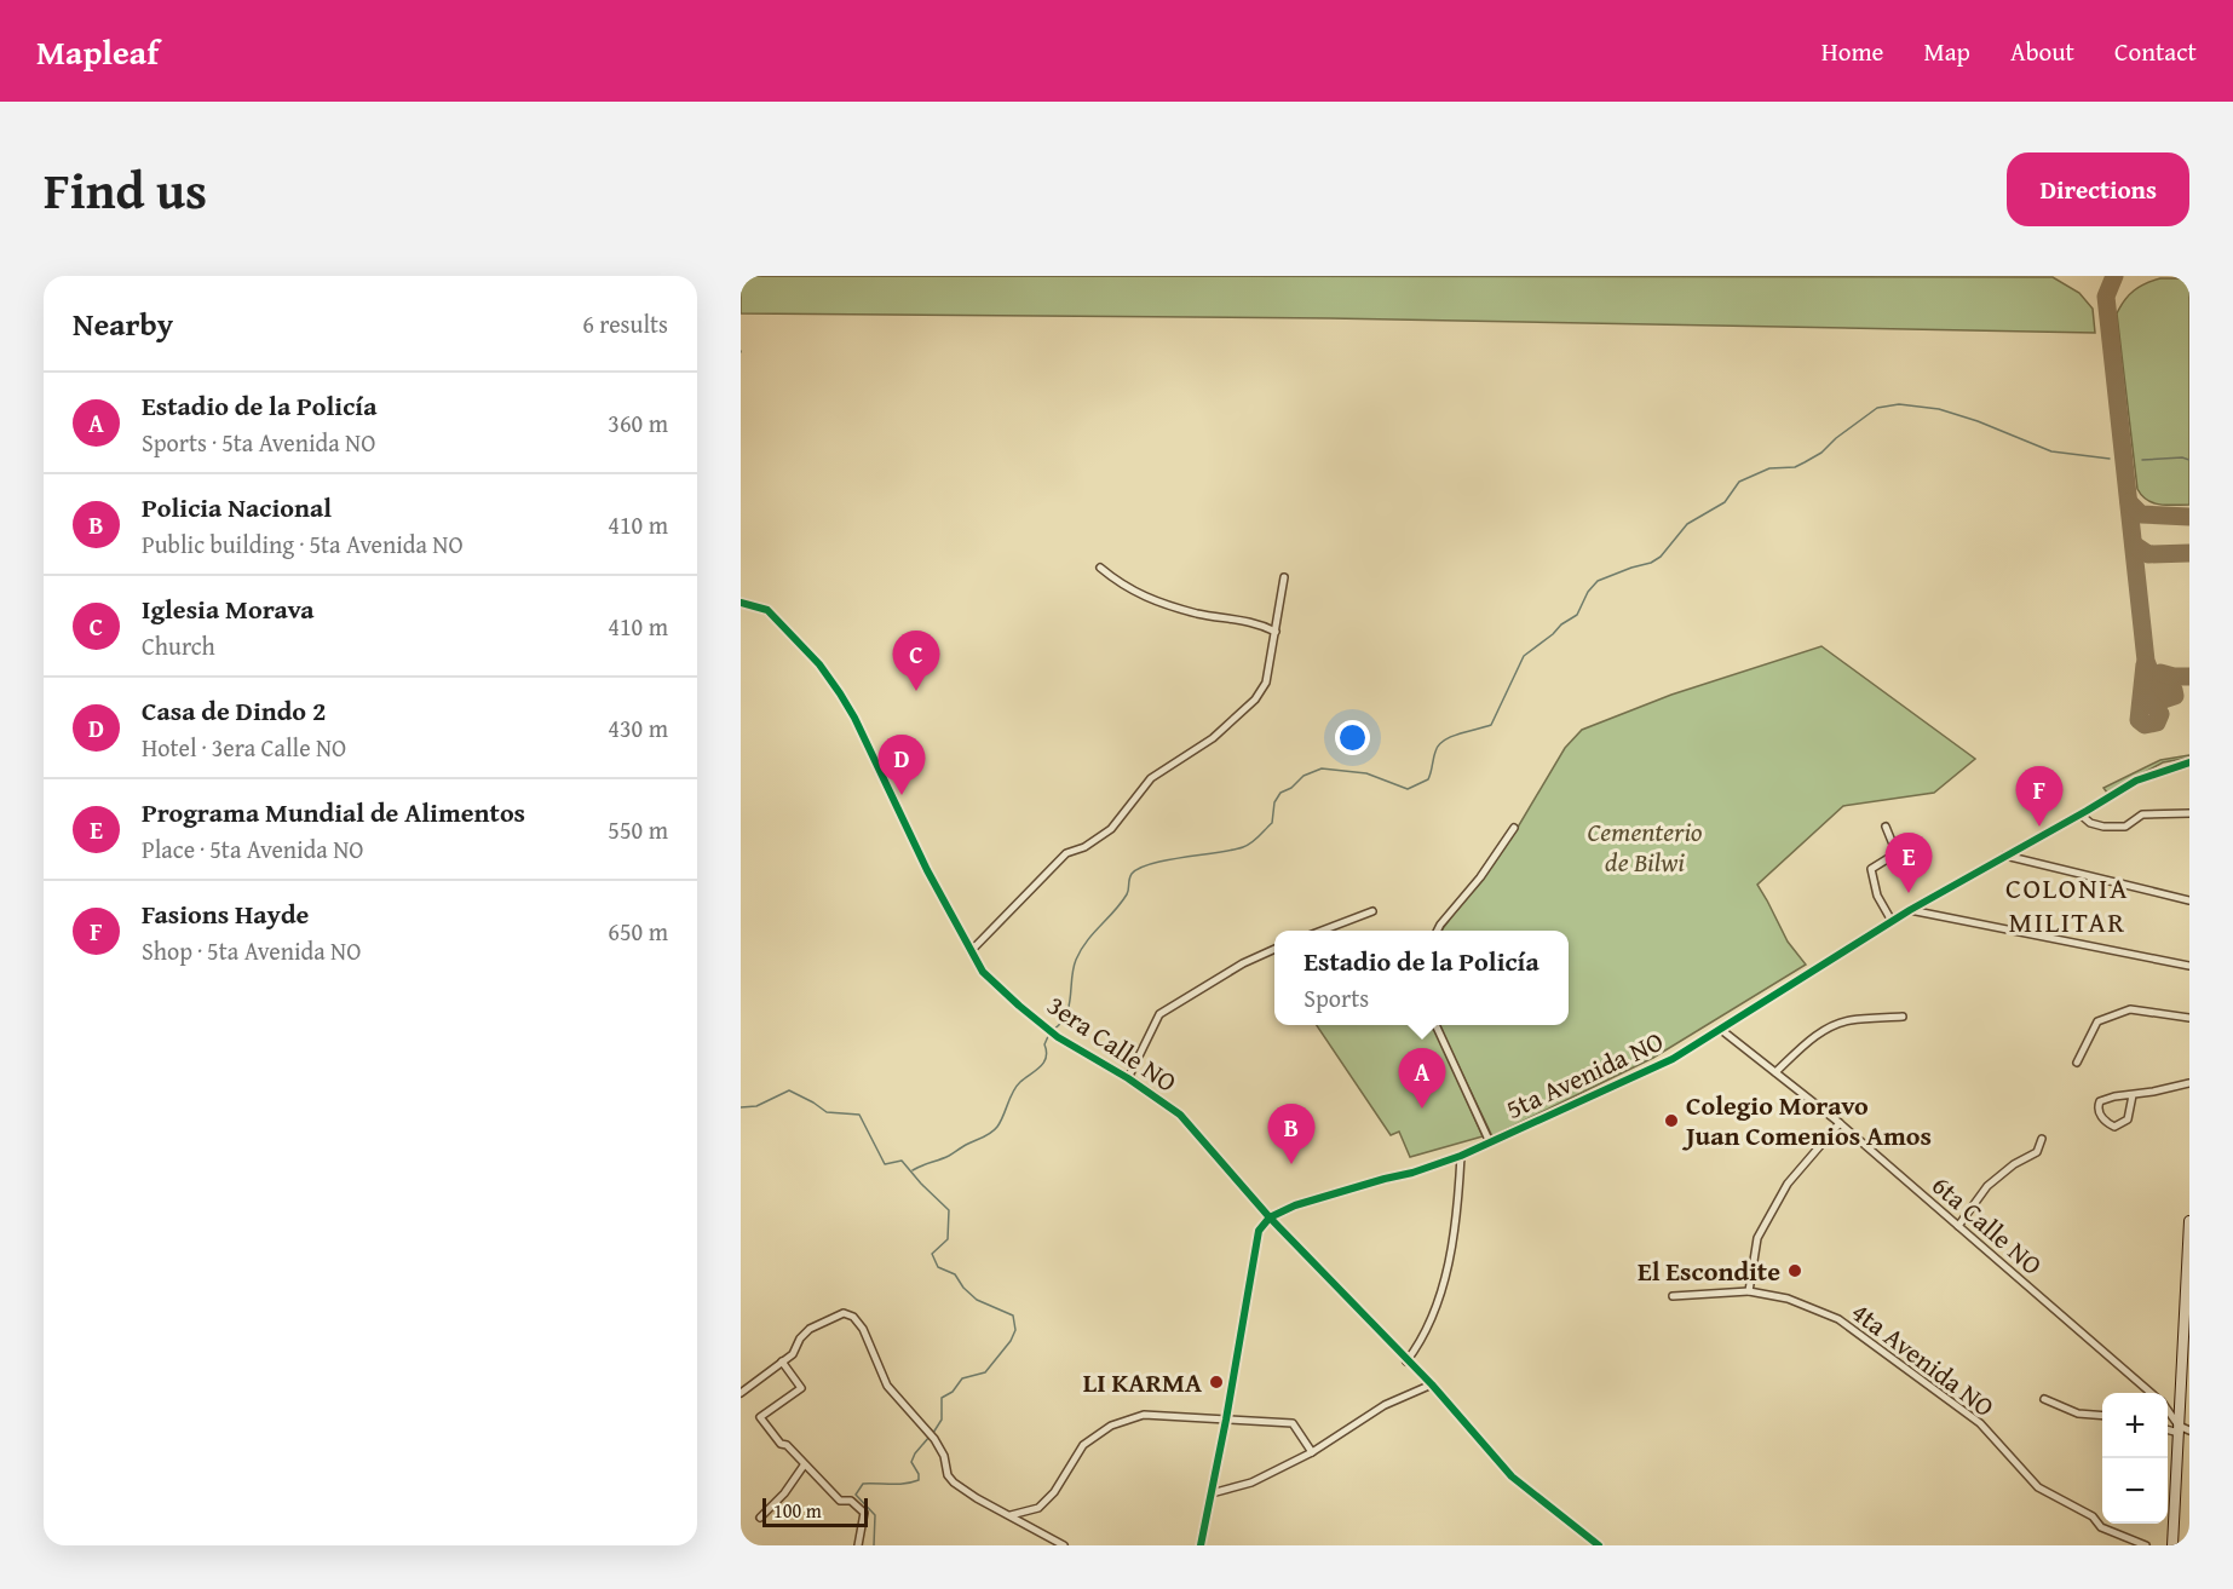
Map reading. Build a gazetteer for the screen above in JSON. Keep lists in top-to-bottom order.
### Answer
{
  "streets": {
    "street": [
      "3era Calle NO",
      "5ta Avenida NO",
      "6ta Calle NO",
      "4ta Avenida NO"
    ]
  },
  "crossings": [
    ["3era Calle NO", "5ta Avenida NO"],
    ["5ta Avenida NO", "6ta Calle NO"]
  ],
  "districts": ["COLONIA MILITAR"],
  "parks": ["Cementerio de Bilwi"],
  "places": ["Colegio Moravo Juan Comenios Amos", "El Escondite", "LI KARMA"],
  "scale_bar": "100 m",
  "page": {
    "header": "Mapleaf",
    "nav": [
      "Home",
      "Map",
      "About",
      "Contact"
    ],
    "title": "Find us",
    "buttons": "Directions",
    "heading": ["Nearby", "6 results"],
    "list": [
      {
        "mark": "A",
        "name": "Estadio de la Policía",
        "note": "Sports · 5ta Avenida NO",
        "value": "360 m"
      },
      {
        "mark": "B",
        "name": "Policia Nacional",
        "note": "Public building · 5ta Avenida NO",
        "value": "410 m"
      },
      {
        "mark": "C",
        "name": "Iglesia Morava",
        "note": "Church",
        "value": "410 m"
      },
      {
        "mark": "D",
        "name": "Casa de Dindo 2",
        "note": "Hotel · 3era Calle NO",
        "value": "430 m"
      },
      {
        "mark": "E",
        "name": "Programa Mundial de Alimentos",
        "note": "Place · 5ta Avenida NO",
        "value": "550 m"
      },
      {
        "mark": "F",
        "name": "Fasions Hayde",
        "note": "Shop · 5ta Avenida NO",
        "value": "650 m"
      }
    ],
    "pins": [
      "C",
      "D",
      "F",
      "E",
      "A",
      "B"
    ],
    "popup": ["Estadio de la Policía", "Sports"],
    "map_buttons": ["+", "−"],
    "scale": "100 m"
  }
}
